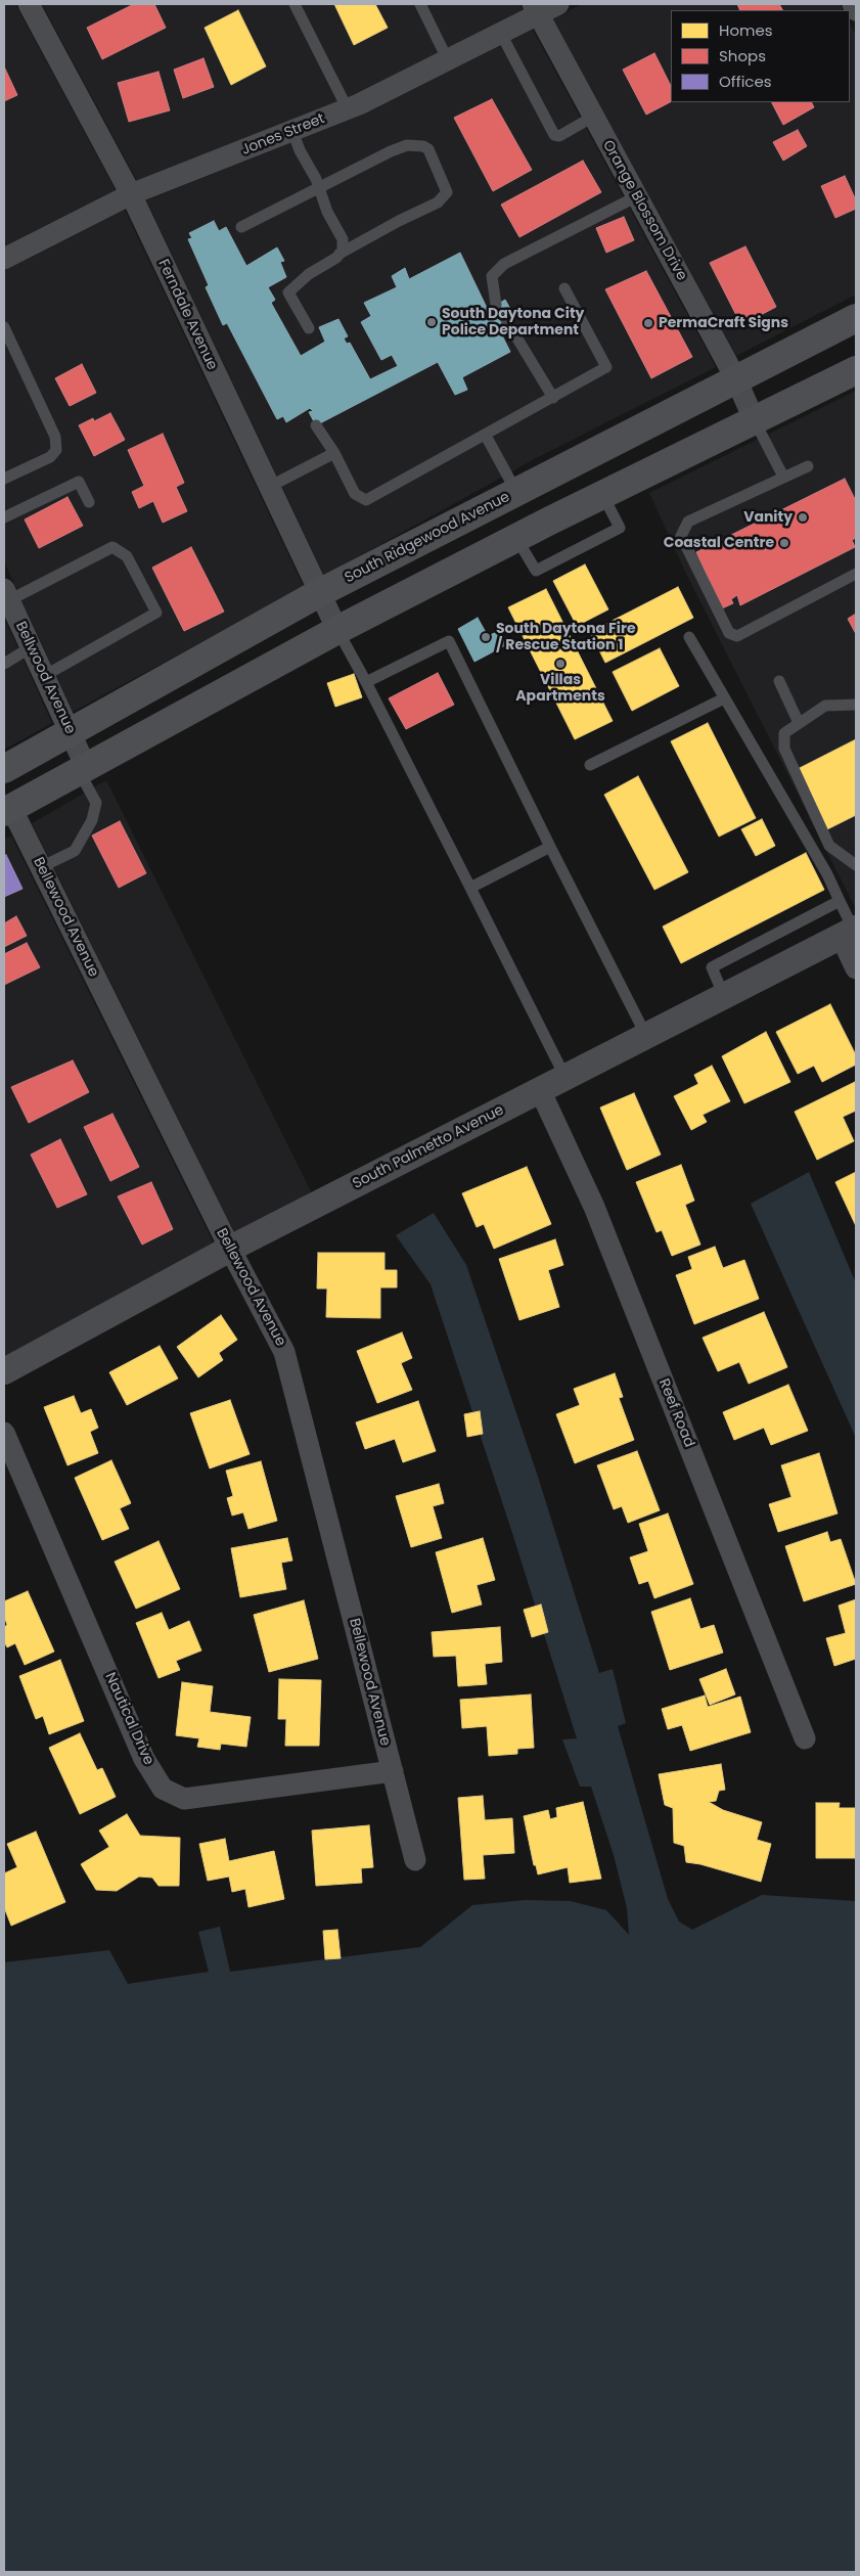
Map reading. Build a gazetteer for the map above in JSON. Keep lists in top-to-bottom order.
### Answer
{
  "streets": {
    "main road": ["South Ridgewood Avenue"],
    "street": [
      "Jones Street",
      "Orange Blossom Drive",
      "Ferndale Avenue",
      "Bellwood Avenue",
      "Bellewood Avenue",
      "South Palmetto Avenue",
      "Reef Road",
      "Nautical Drive"
    ]
  },
  "crossings": [
    ["Jones Street", "Orange Blossom Drive"],
    ["Jones Street", "Ferndale Avenue"],
    ["Orange Blossom Drive", "South Ridgewood Avenue"],
    ["Ferndale Avenue", "South Ridgewood Avenue"],
    ["South Ridgewood Avenue", "Bellwood Avenue"],
    ["Bellewood Avenue", "South Palmetto Avenue"],
    ["Bellewood Avenue", "Nautical Drive"],
    ["South Palmetto Avenue", "Reef Road"]
  ],
  "places": [
    "South Daytona City Police Department",
    "PermaCraft Signs",
    "Vanity",
    "Coastal Centre",
    "South Daytona Fire / Rescue Station 1",
    "Villas Apartments"
  ],
  "legend": ["Homes", "Shops", "Offices"]
}
